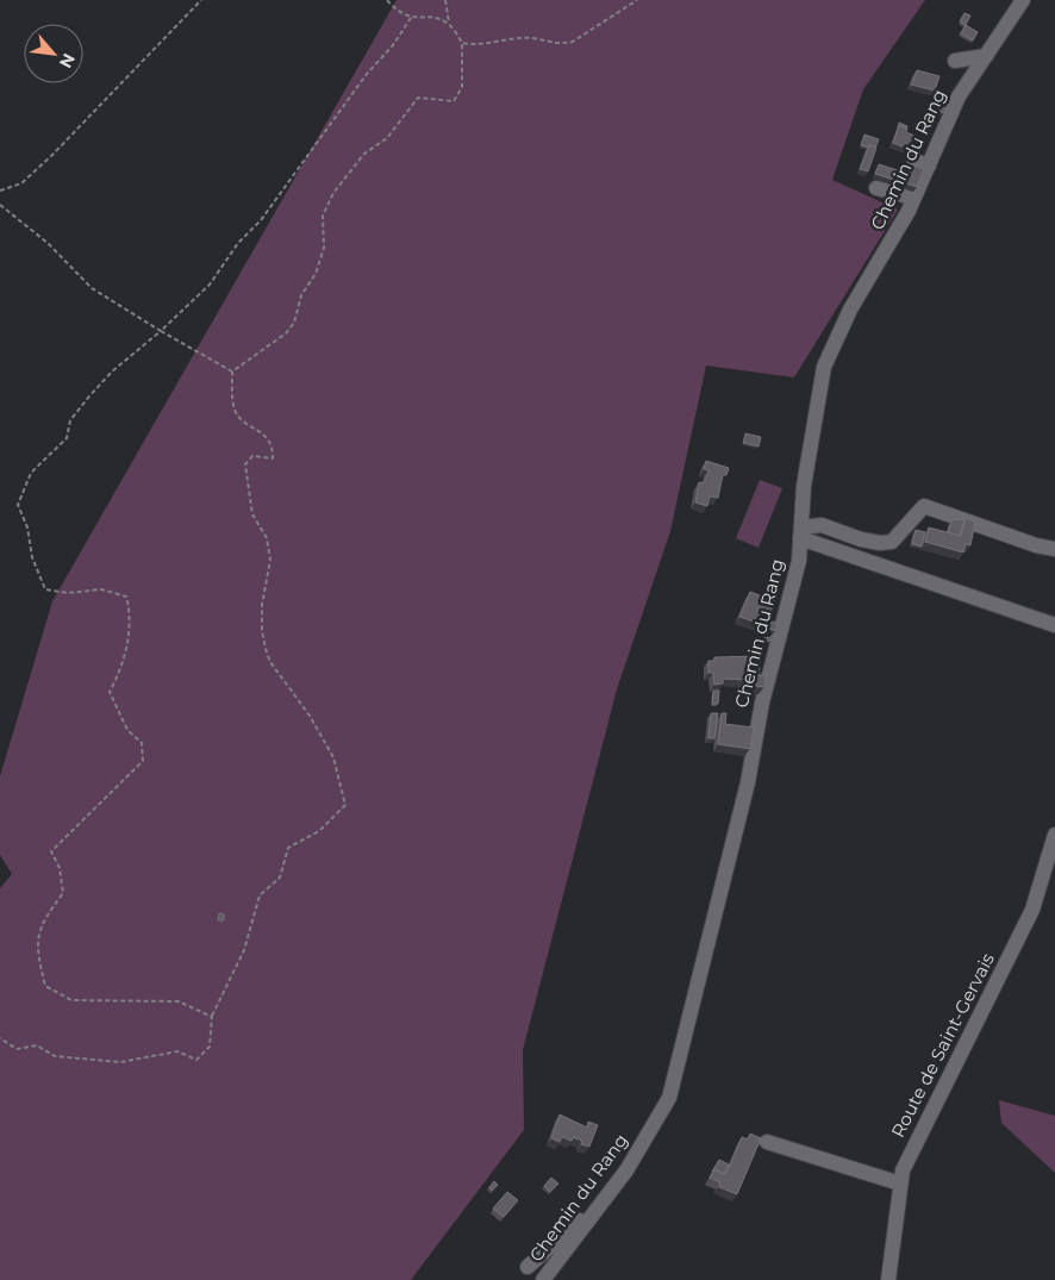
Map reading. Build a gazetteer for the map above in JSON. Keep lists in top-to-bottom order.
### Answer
{
  "streets": {
    "street": ["Chemin du Rang", "Route de Saint-Gervais"]
  },
  "north": "bottom right"
}
